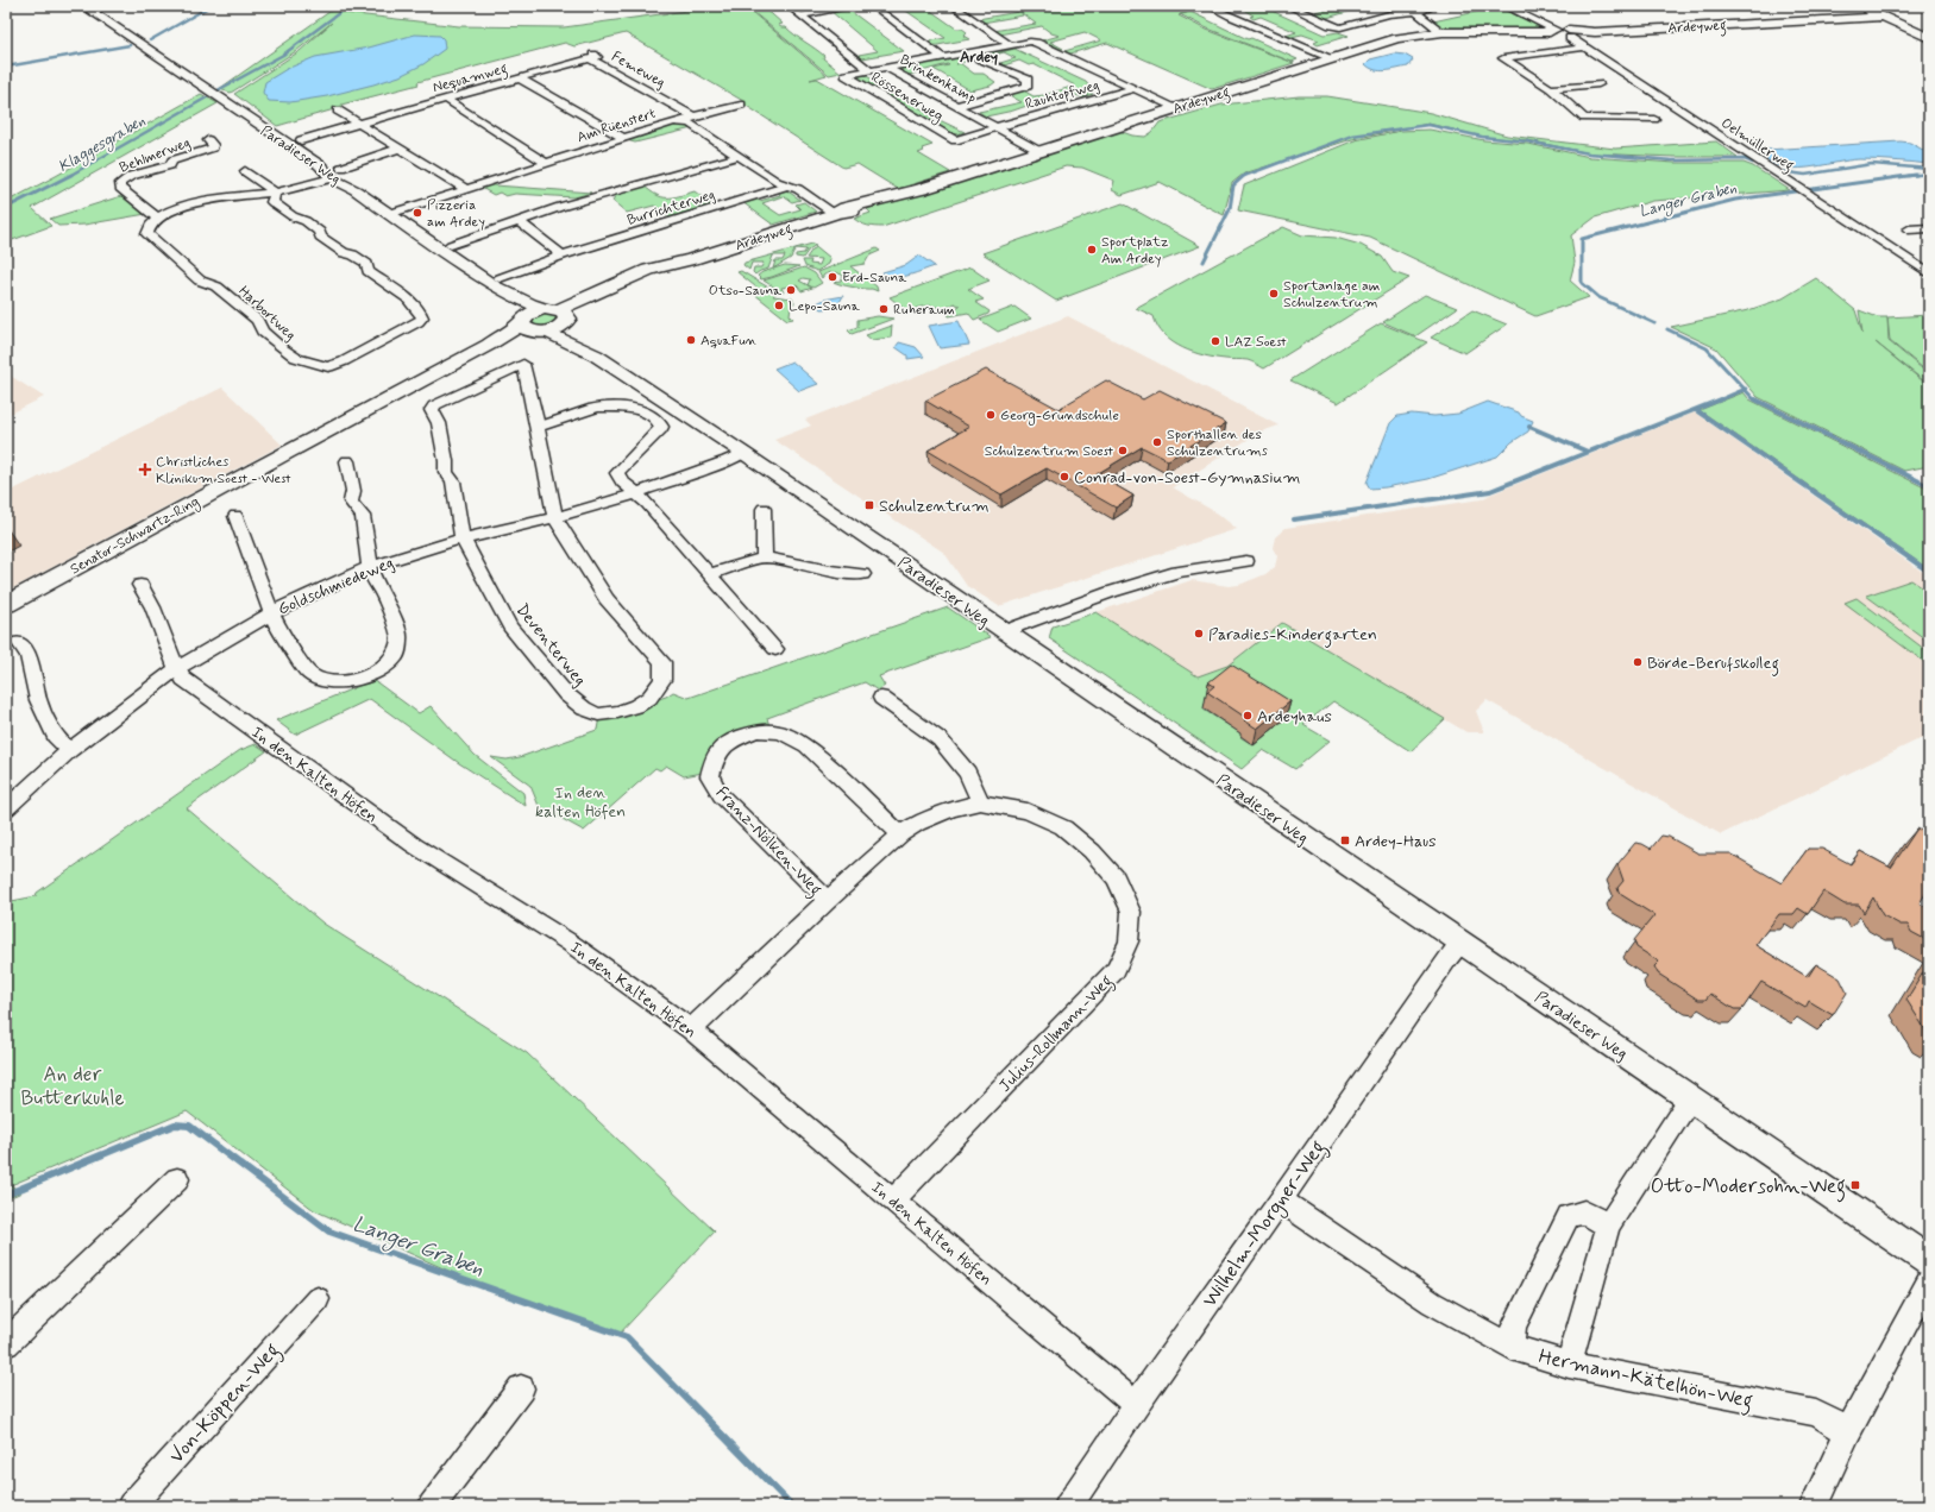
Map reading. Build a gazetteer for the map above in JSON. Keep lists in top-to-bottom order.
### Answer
{
  "streets": {
    "main road": ["Ardeyweg", "Senator-Schwartz-Ring"],
    "street": [
      "Femeweg",
      "Nequamweg",
      "Brinkenkamp",
      "Rauhtopfweg",
      "Rössenerweg",
      "Am Rüenstert",
      "Oelmüllerweg",
      "Behlmerweg",
      "Paradieser Weg",
      "Burrichterweg",
      "Harbortweg",
      "Goldschmiedeweg",
      "Deventerweg",
      "In den Kalten Höfen",
      "Franz-Nölken-Weg",
      "Julius-Rollmann-Weg",
      "Wilhelm-Morgner-Weg",
      "Hermann-Kätelhön-Weg",
      "Von-Köppen-Weg"
    ]
  },
  "crossings": [
    ["Ardeyweg", "Brinkenkamp"],
    ["Ardeyweg", "Oelmüllerweg"],
    ["Ardeyweg", "Paradieser Weg"],
    ["Femeweg", "Nequamweg"],
    ["Brinkenkamp", "Rauhtopfweg"],
    ["Brinkenkamp", "Rössenerweg"],
    ["Rauhtopfweg", "Rössenerweg"],
    ["Am Rüenstert", "Paradieser Weg"],
    ["Behlmerweg", "Harbortweg"],
    ["Paradieser Weg", "Burrichterweg"],
    ["Paradieser Weg", "Senator-Schwartz-Ring"],
    ["Paradieser Weg", "Goldschmiedeweg"],
    ["Paradieser Weg", "Wilhelm-Morgner-Weg"],
    ["Goldschmiedeweg", "Deventerweg"],
    ["Goldschmiedeweg", "In den Kalten Höfen"],
    ["In den Kalten Höfen", "Julius-Rollmann-Weg"],
    ["In den Kalten Höfen", "Wilhelm-Morgner-Weg"],
    ["Franz-Nölken-Weg", "Julius-Rollmann-Weg"],
    ["Wilhelm-Morgner-Weg", "Hermann-Kätelhön-Weg"]
  ],
  "districts": ["Ardey"],
  "water": ["Klaggesgraben", "Langer Graben"],
  "parks": ["In den kalten Höfen", "An der Butterkuhle"],
  "places": {
    "other": [
      "Pizzeria am Ardey",
      "Sportplatz Am Ardey",
      "Erd-Sauna",
      "Otso-Sauna",
      "Sportanlage am Schulzentrum",
      "Lepo-Sauna",
      "Ruheraum",
      "AquaFun",
      "LAZ Soest",
      "Georg-Grundschule",
      "Sporthallen des Schulzentrums",
      "Schulzentrum Soest",
      "Conrad-von-Soest-Gymnasium",
      "Paradies-Kindergarten",
      "Börde-Berufskolleg",
      "Ardeyhaus"
    ],
    "health": ["Christliches Klinikum Soest - West"],
    "transit": ["Schulzentrum", "Ardey-Haus", "Otto-Modersohn-Weg"]
  }
}
